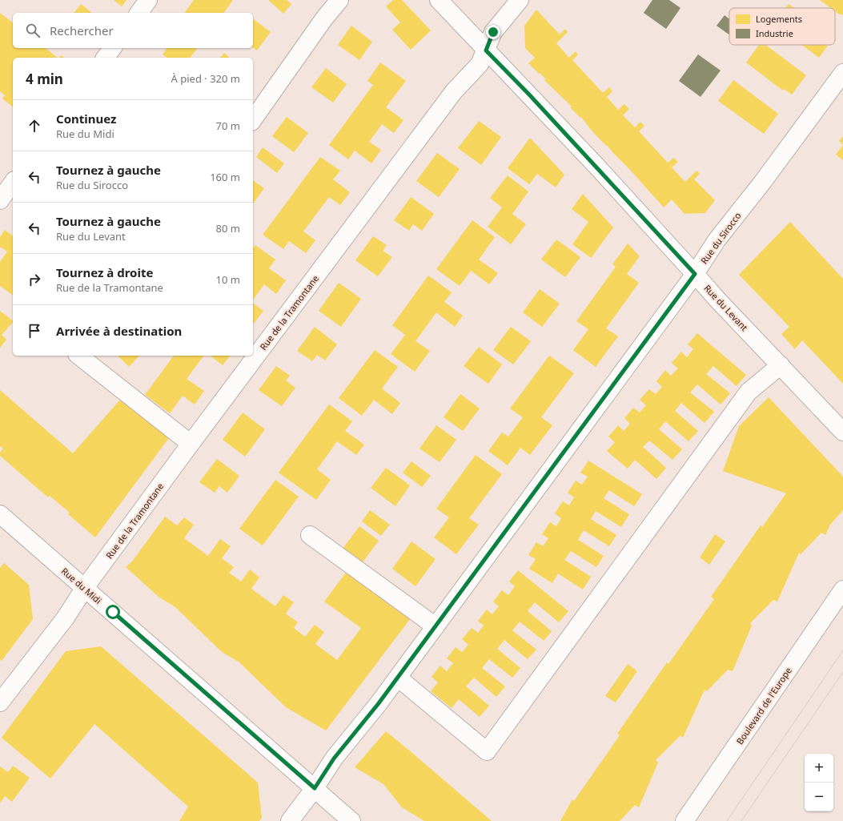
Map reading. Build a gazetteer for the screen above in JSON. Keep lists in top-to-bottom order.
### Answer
{
  "streets": {
    "street": [
      "Rue du Sirocco",
      "Rue du Levant",
      "Rue de la Tramontane",
      "Rue du Midi",
      "Boulevard de l'Europe"
    ]
  },
  "crossings": [
    ["Rue du Sirocco", "Rue du Levant"],
    ["Rue du Sirocco", "Rue du Midi"],
    ["Rue du Levant", "Rue de la Tramontane"],
    ["Rue de la Tramontane", "Rue du Midi"]
  ],
  "legend": ["Logements", "Industrie"],
  "page": {
    "search": "Rechercher",
    "heading": ["4 min", "À pied · 320 m"],
    "list": [
      ["Continuez", "Rue du Midi", "70 m"],
      ["Tournez à gauche", "Rue du Sirocco", "160 m"],
      ["Tournez à gauche", "Rue du Levant", "80 m"],
      ["Tournez à droite", "Rue de la Tramontane", "10 m"],
      "Arrivée à destination"
    ],
    "map_buttons": ["+", "−"]
  }
}
